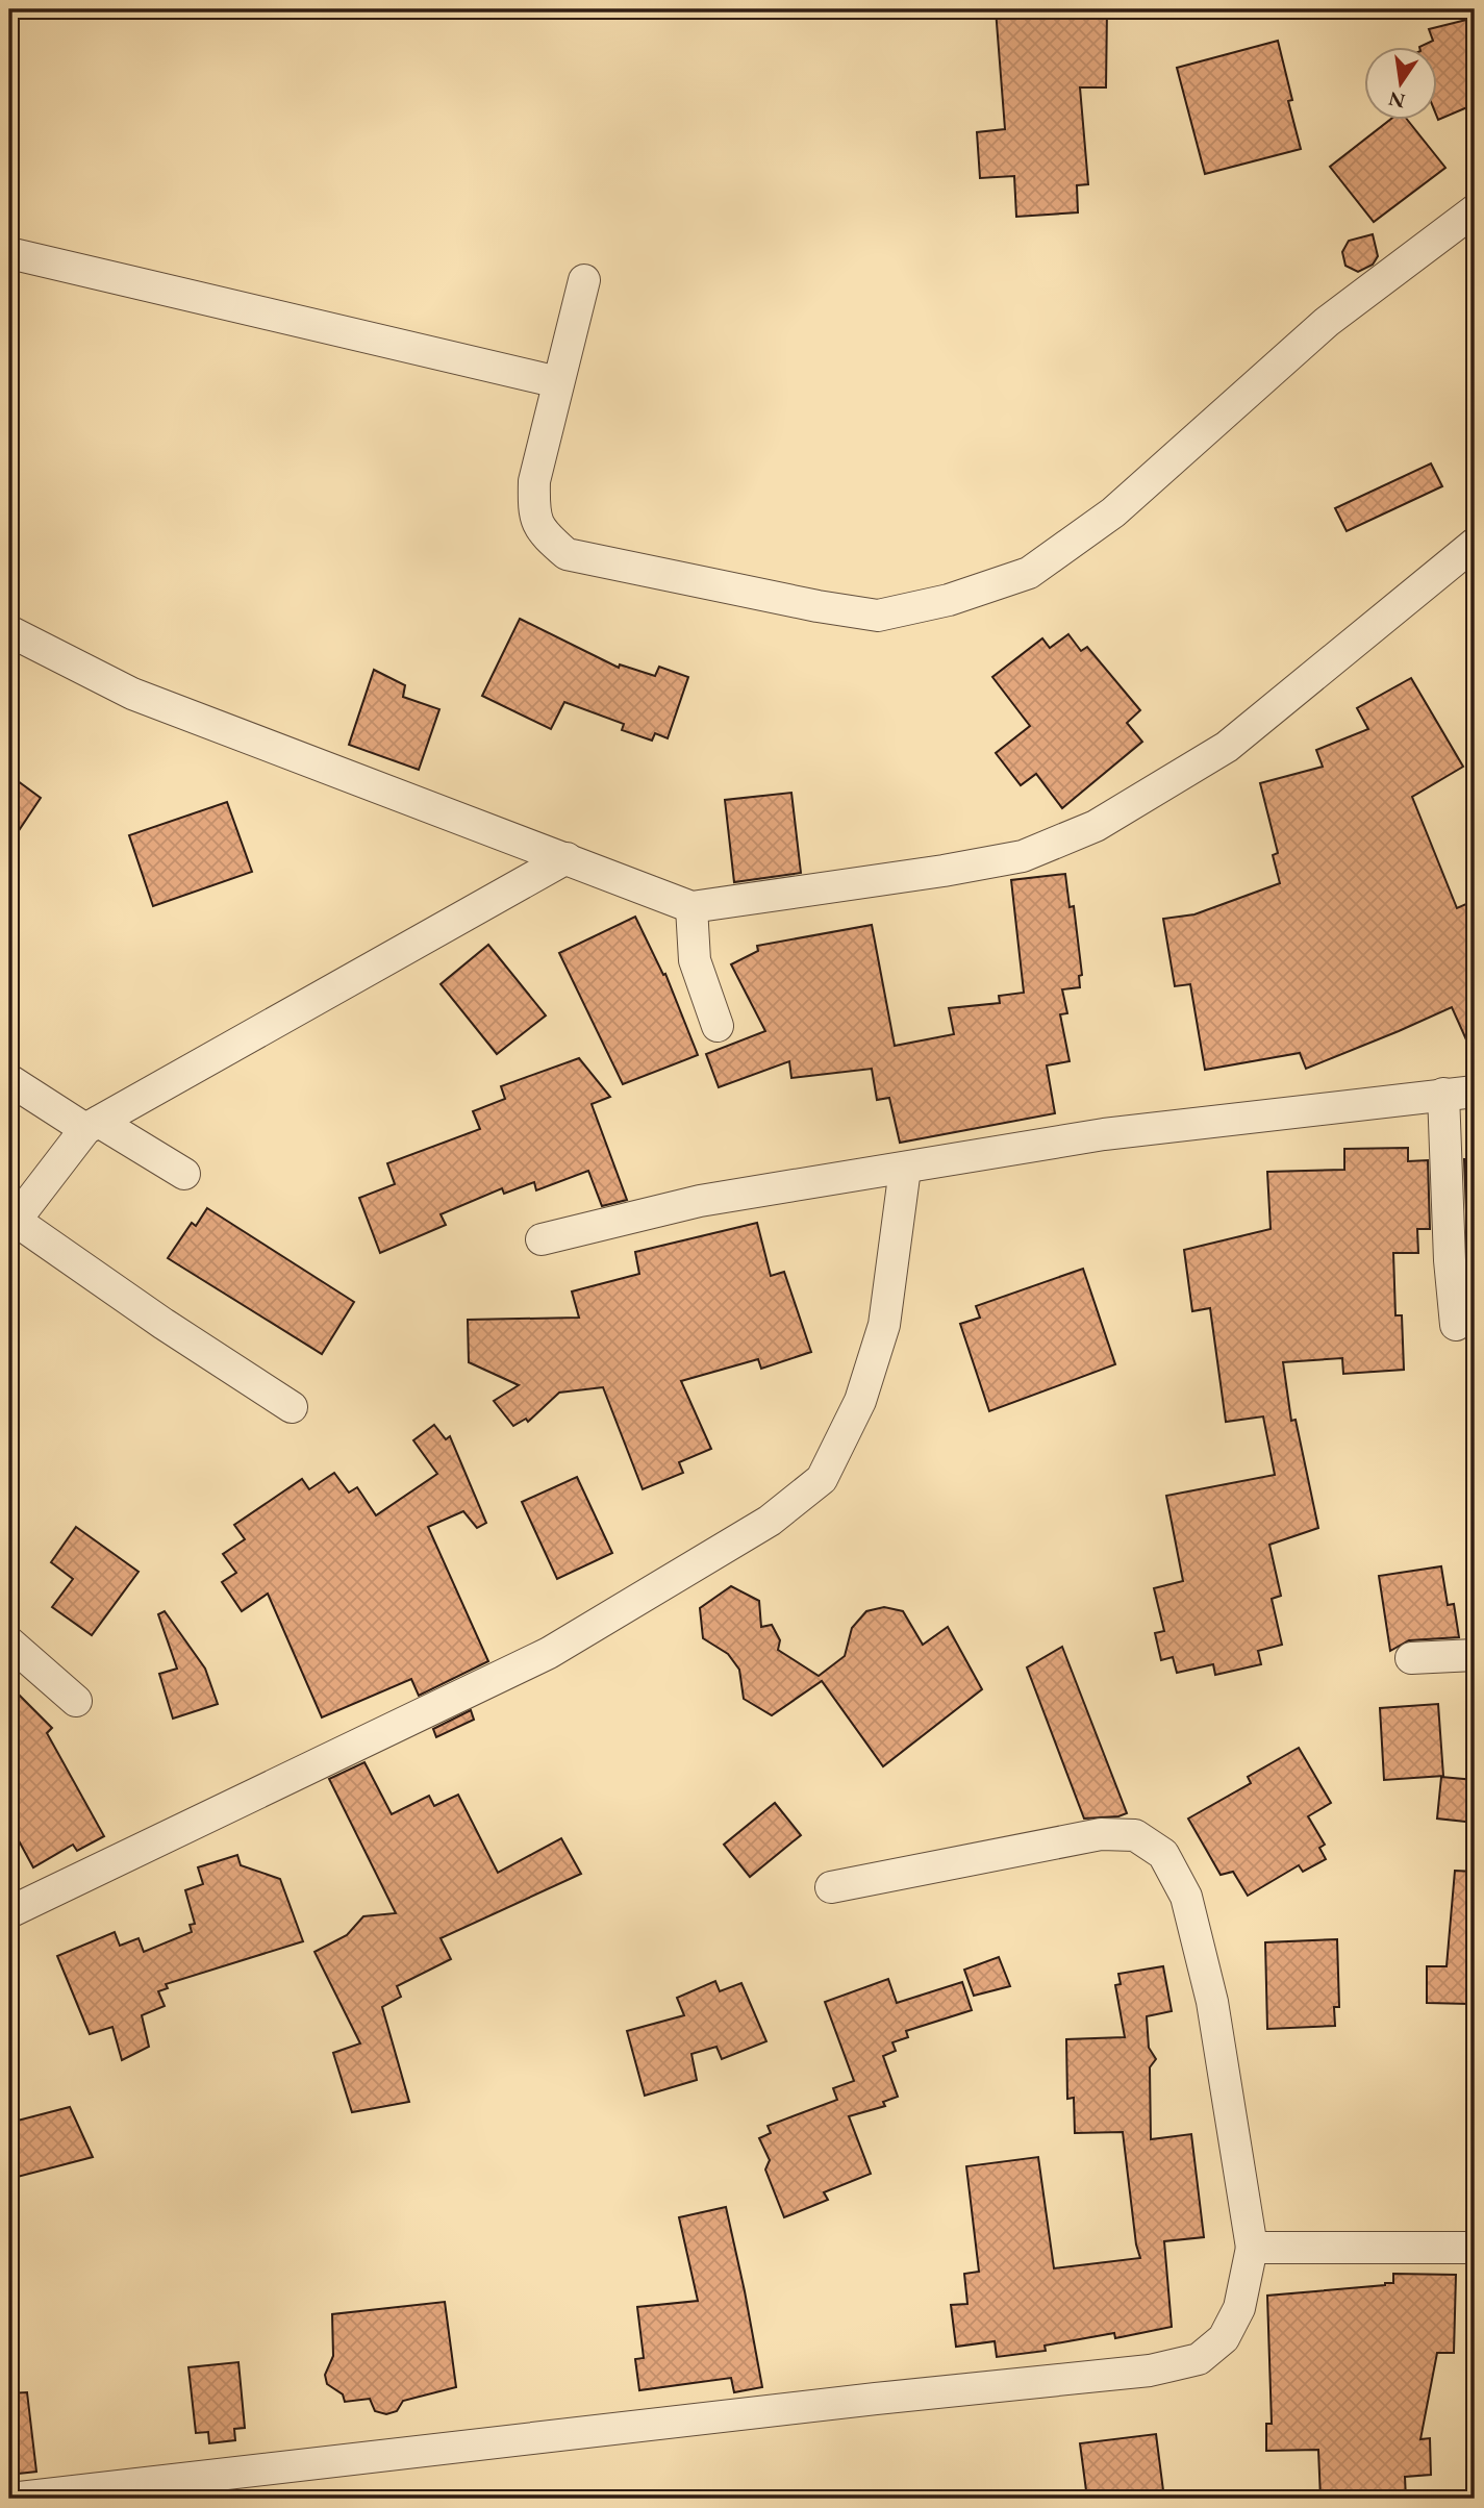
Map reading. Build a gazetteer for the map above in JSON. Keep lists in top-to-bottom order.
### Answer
{
  "north": "bottom"
}
